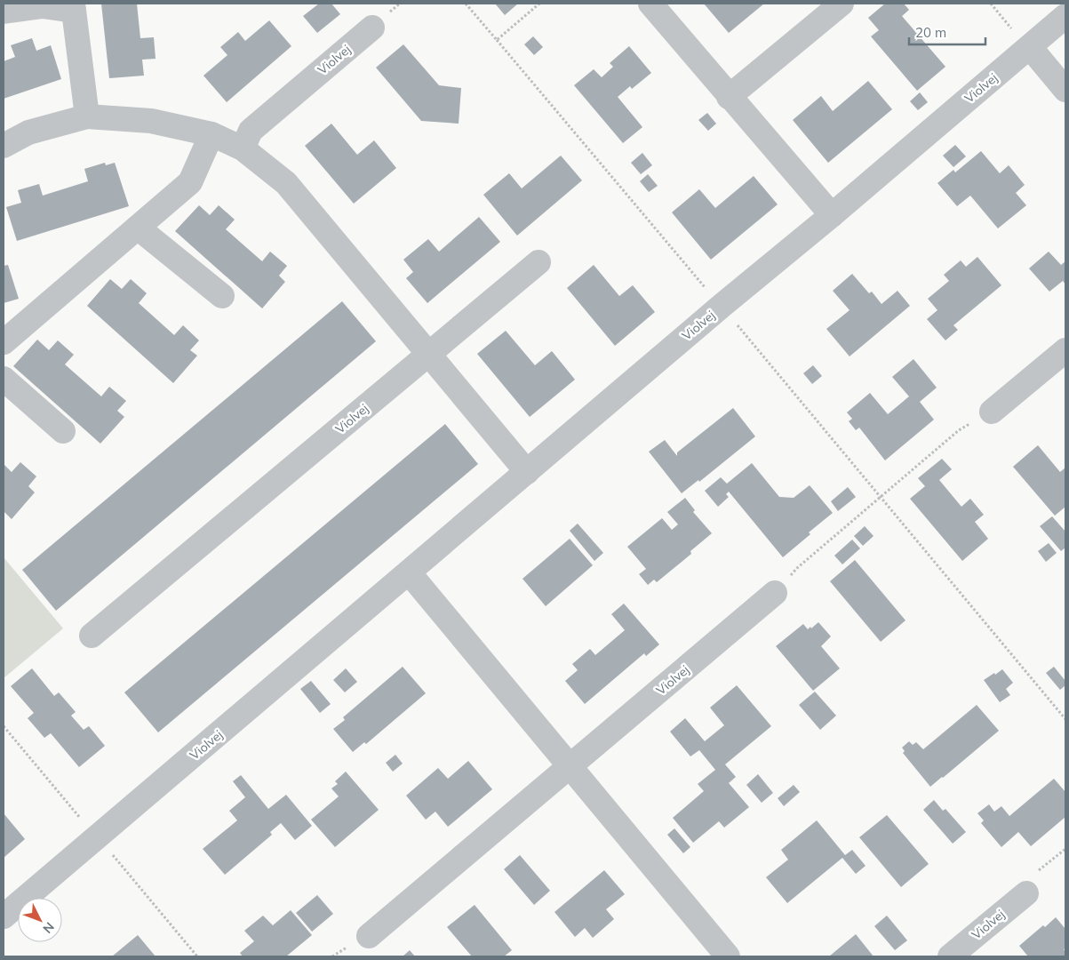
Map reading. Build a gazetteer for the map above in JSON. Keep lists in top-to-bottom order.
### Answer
{
  "streets": {
    "street": ["Violvej"]
  },
  "scale_bar": "20 m",
  "north": "bottom right"
}
